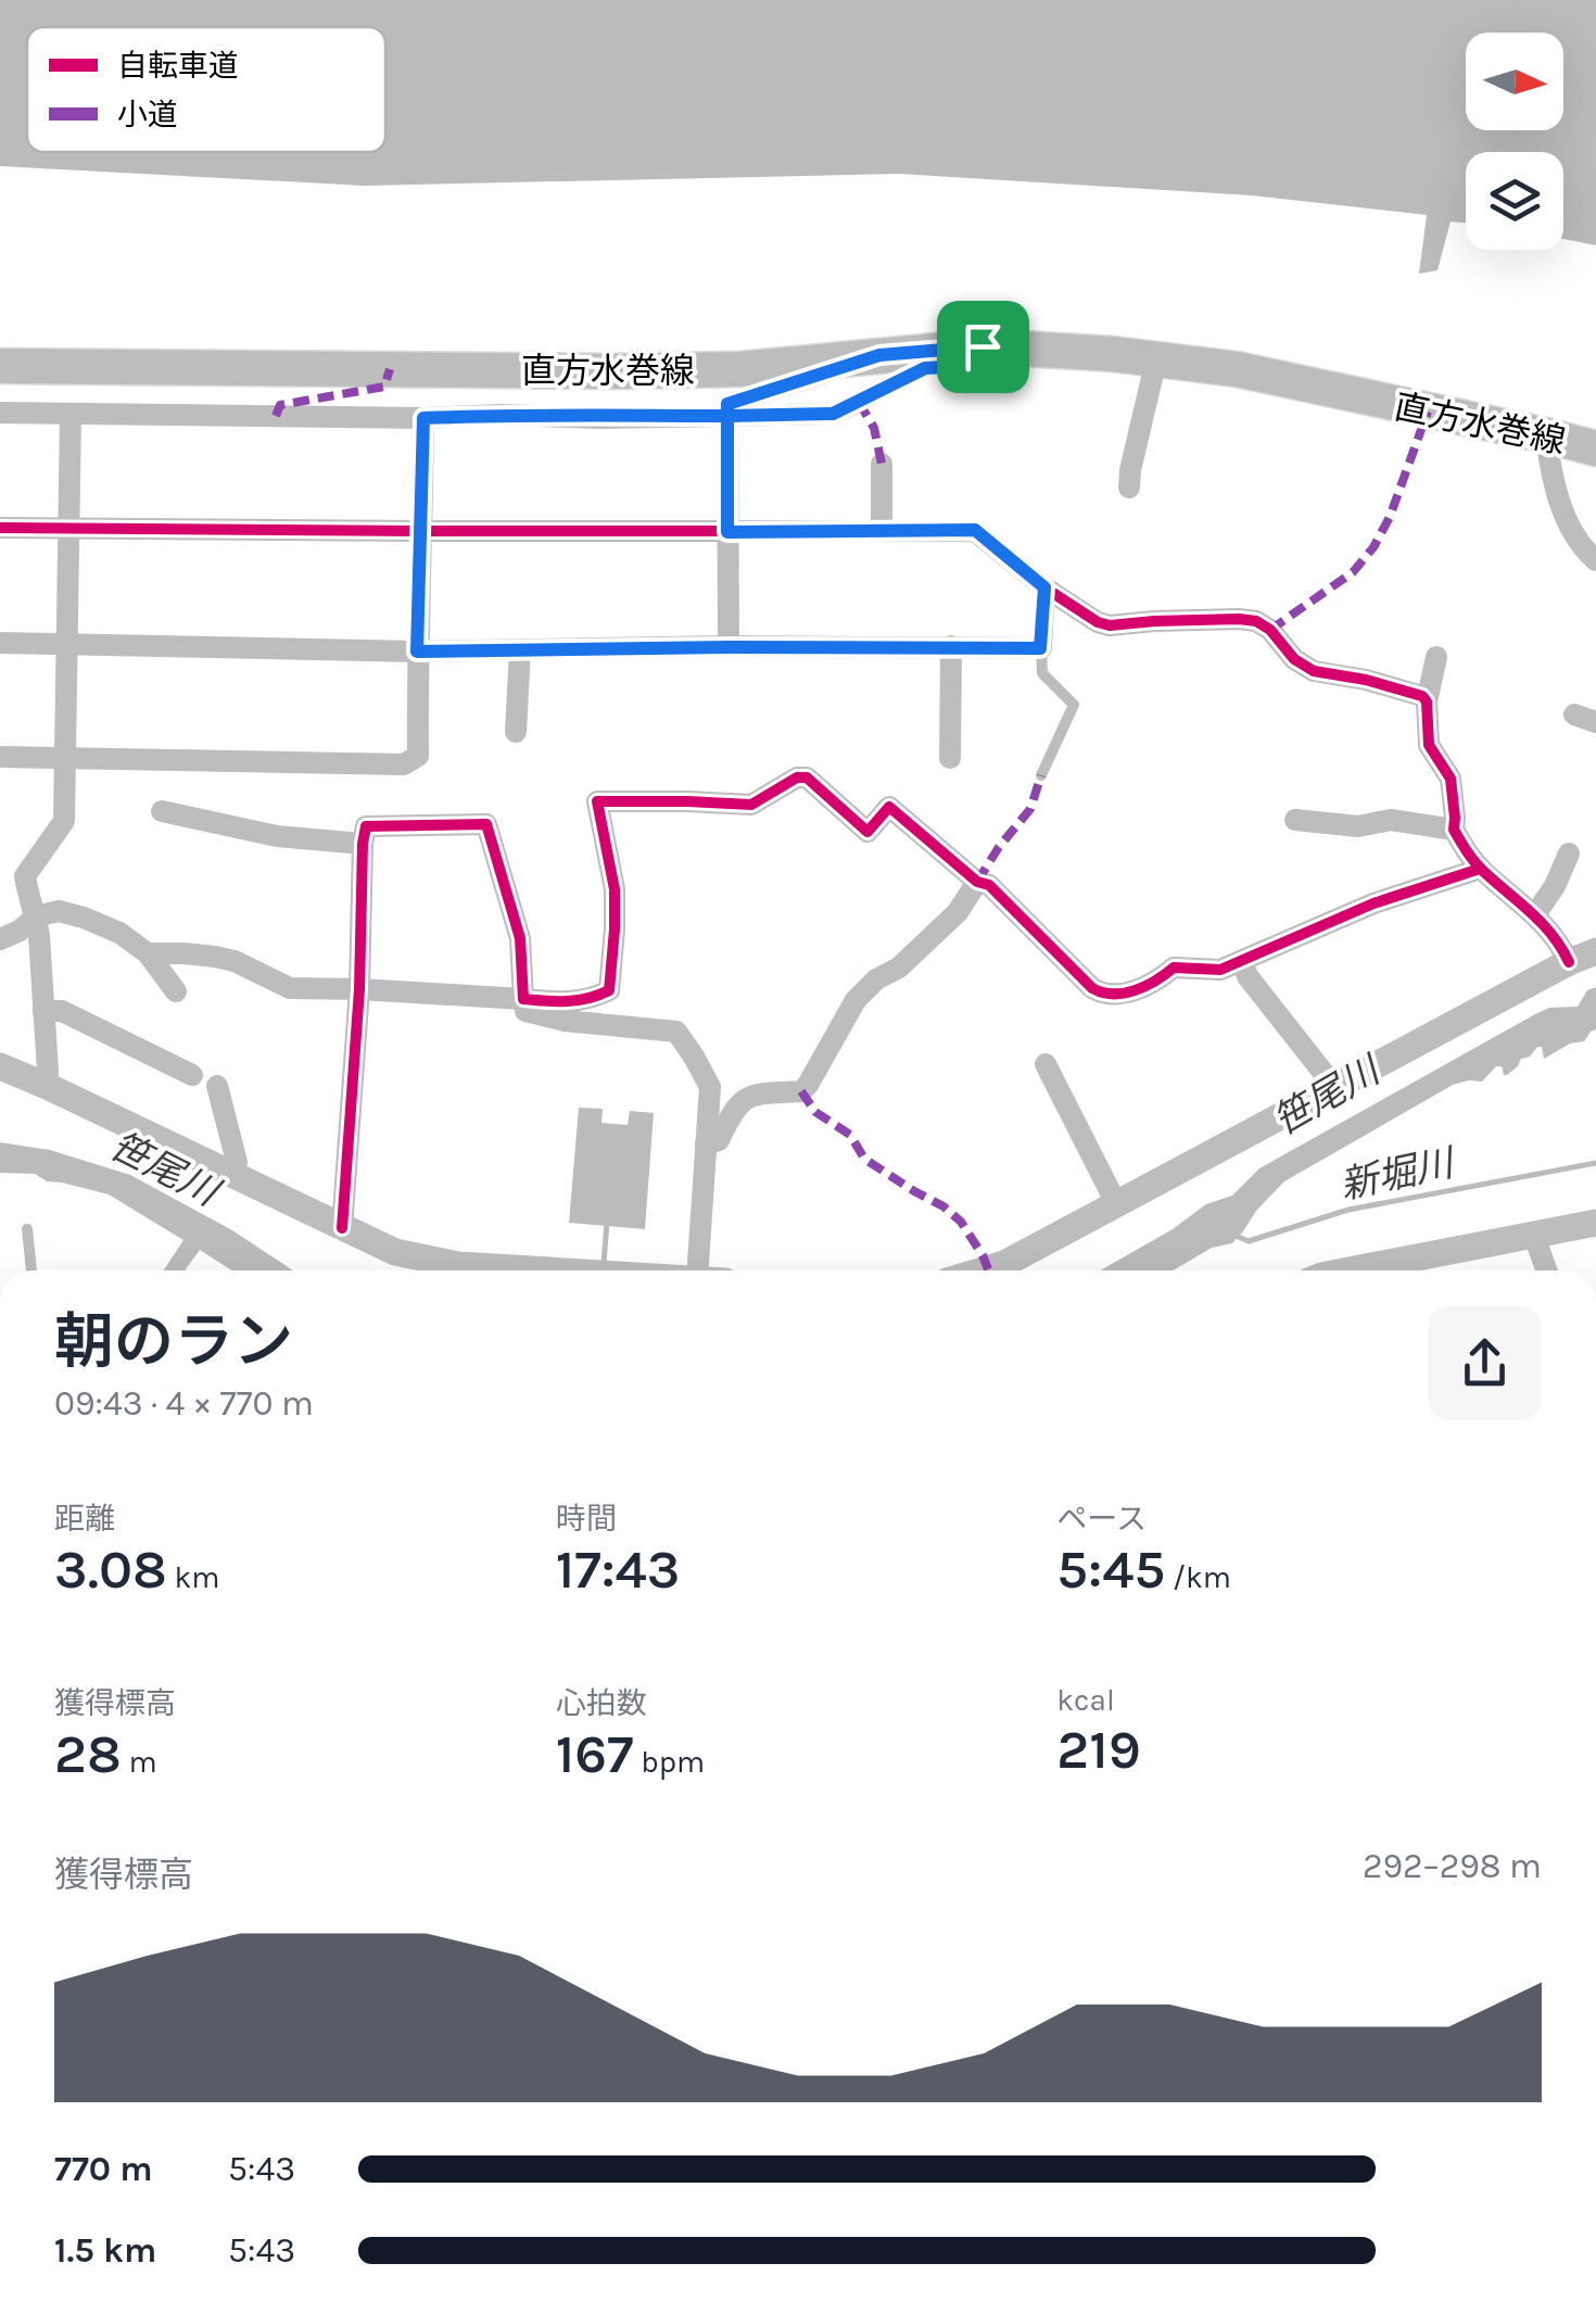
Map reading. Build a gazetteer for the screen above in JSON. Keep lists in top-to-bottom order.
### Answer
{
  "streets": {
    "main road": ["直方水巻線"]
  },
  "water": ["笹尾川", "新堀川"],
  "legend": ["自転車道", "小道"],
  "north": "right",
  "page": {
    "heading": ["朝のラン", "09:43 · 4 × 770 m"],
    "stats": [
      ["距離", "3.08 km"],
      ["時間", "17:43"],
      ["ペース", "5:45 /km"],
      ["獲得標高", "28 m"],
      ["心拍数", "167 bpm"],
      ["kcal", "219"]
    ],
    "chart": ["獲得標高", "292–298 m"],
    "list": [
      {
        "name": "770 m",
        "note": "5:43"
      },
      {
        "name": "1.5 km",
        "note": "5:43"
      }
    ]
  }
}
